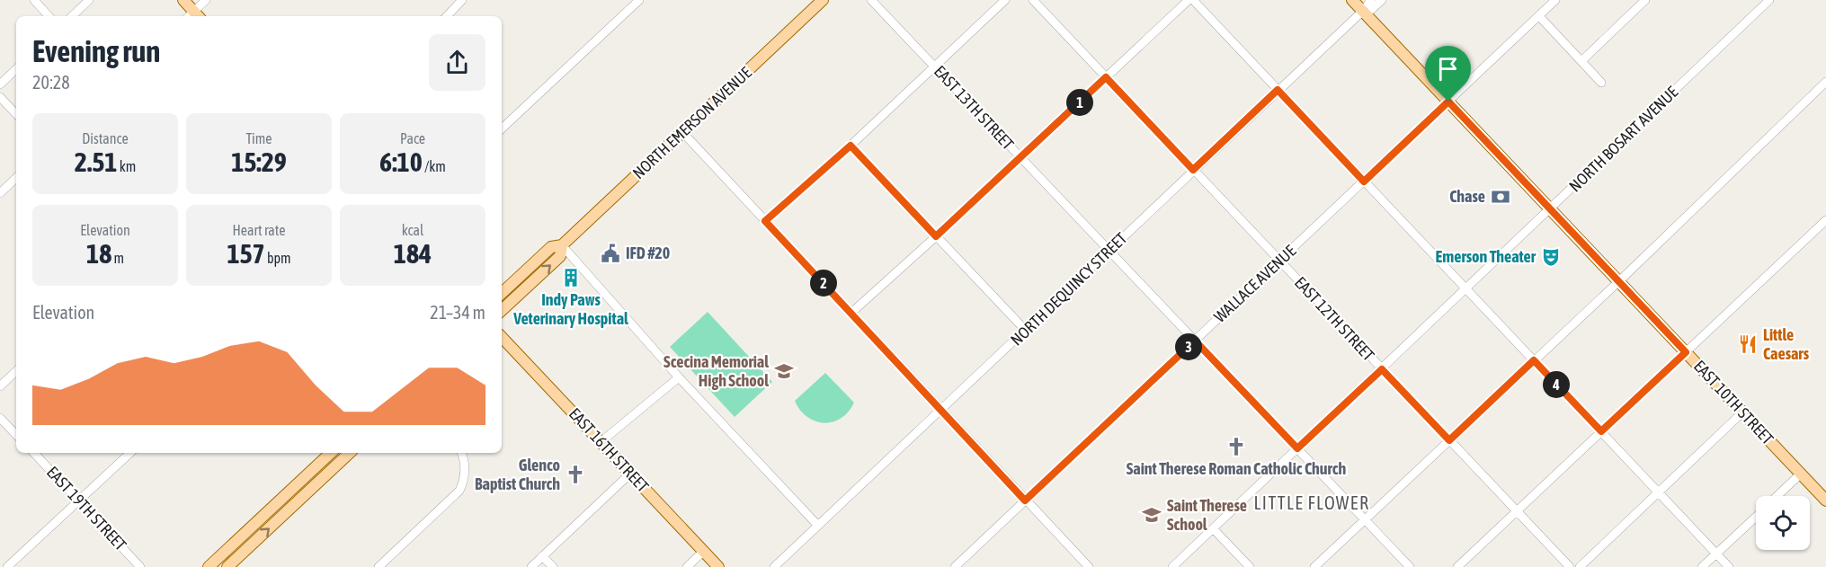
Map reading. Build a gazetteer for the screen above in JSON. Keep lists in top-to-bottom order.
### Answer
{
  "streets": {
    "main road": ["NORTH EMERSON AVENUE", "EAST 10TH STREET", "EAST 16TH STREET"],
    "street": [
      "EAST 13TH STREET",
      "NORTH BOSART AVENUE",
      "WALLACE AVENUE",
      "NORTH DEQUINCY STREET",
      "EAST 12TH STREET",
      "EAST 19TH STREET"
    ]
  },
  "crossings": [
    ["EAST 13TH STREET", "NORTH BOSART AVENUE"],
    ["EAST 13TH STREET", "WALLACE AVENUE"],
    ["EAST 13TH STREET", "NORTH DEQUINCY STREET"],
    ["NORTH BOSART AVENUE", "EAST 12TH STREET"],
    ["NORTH BOSART AVENUE", "EAST 10TH STREET"],
    ["WALLACE AVENUE", "EAST 12TH STREET"],
    ["WALLACE AVENUE", "EAST 10TH STREET"],
    ["NORTH DEQUINCY STREET", "EAST 12TH STREET"],
    ["NORTH DEQUINCY STREET", "EAST 10TH STREET"]
  ],
  "districts": ["LITTLE FLOWER"],
  "places": {
    "bank": ["Chase"],
    "public building": ["IFD #20"],
    "theatre": ["Emerson Theater"],
    "building": ["Indy Paws Veterinary Hospital"],
    "restaurant": ["Little Caesars"],
    "school or university": ["Scecina Memorial High School", "Saint Therese School"],
    "church": ["Saint Therese Roman Catholic Church", "Glenco Baptist Church"]
  },
  "page": {
    "heading": ["Evening run", "20:28"],
    "pins": [
      "1",
      "2",
      "3",
      "4"
    ],
    "stats": [
      ["Distance", "2.51 km"],
      ["Time", "15:29"],
      ["Pace", "6:10 /km"],
      ["Elevation", "18 m"],
      ["Heart rate", "157 bpm"],
      ["kcal", "184"]
    ],
    "chart": ["Elevation", "21–34 m"]
  }
}
